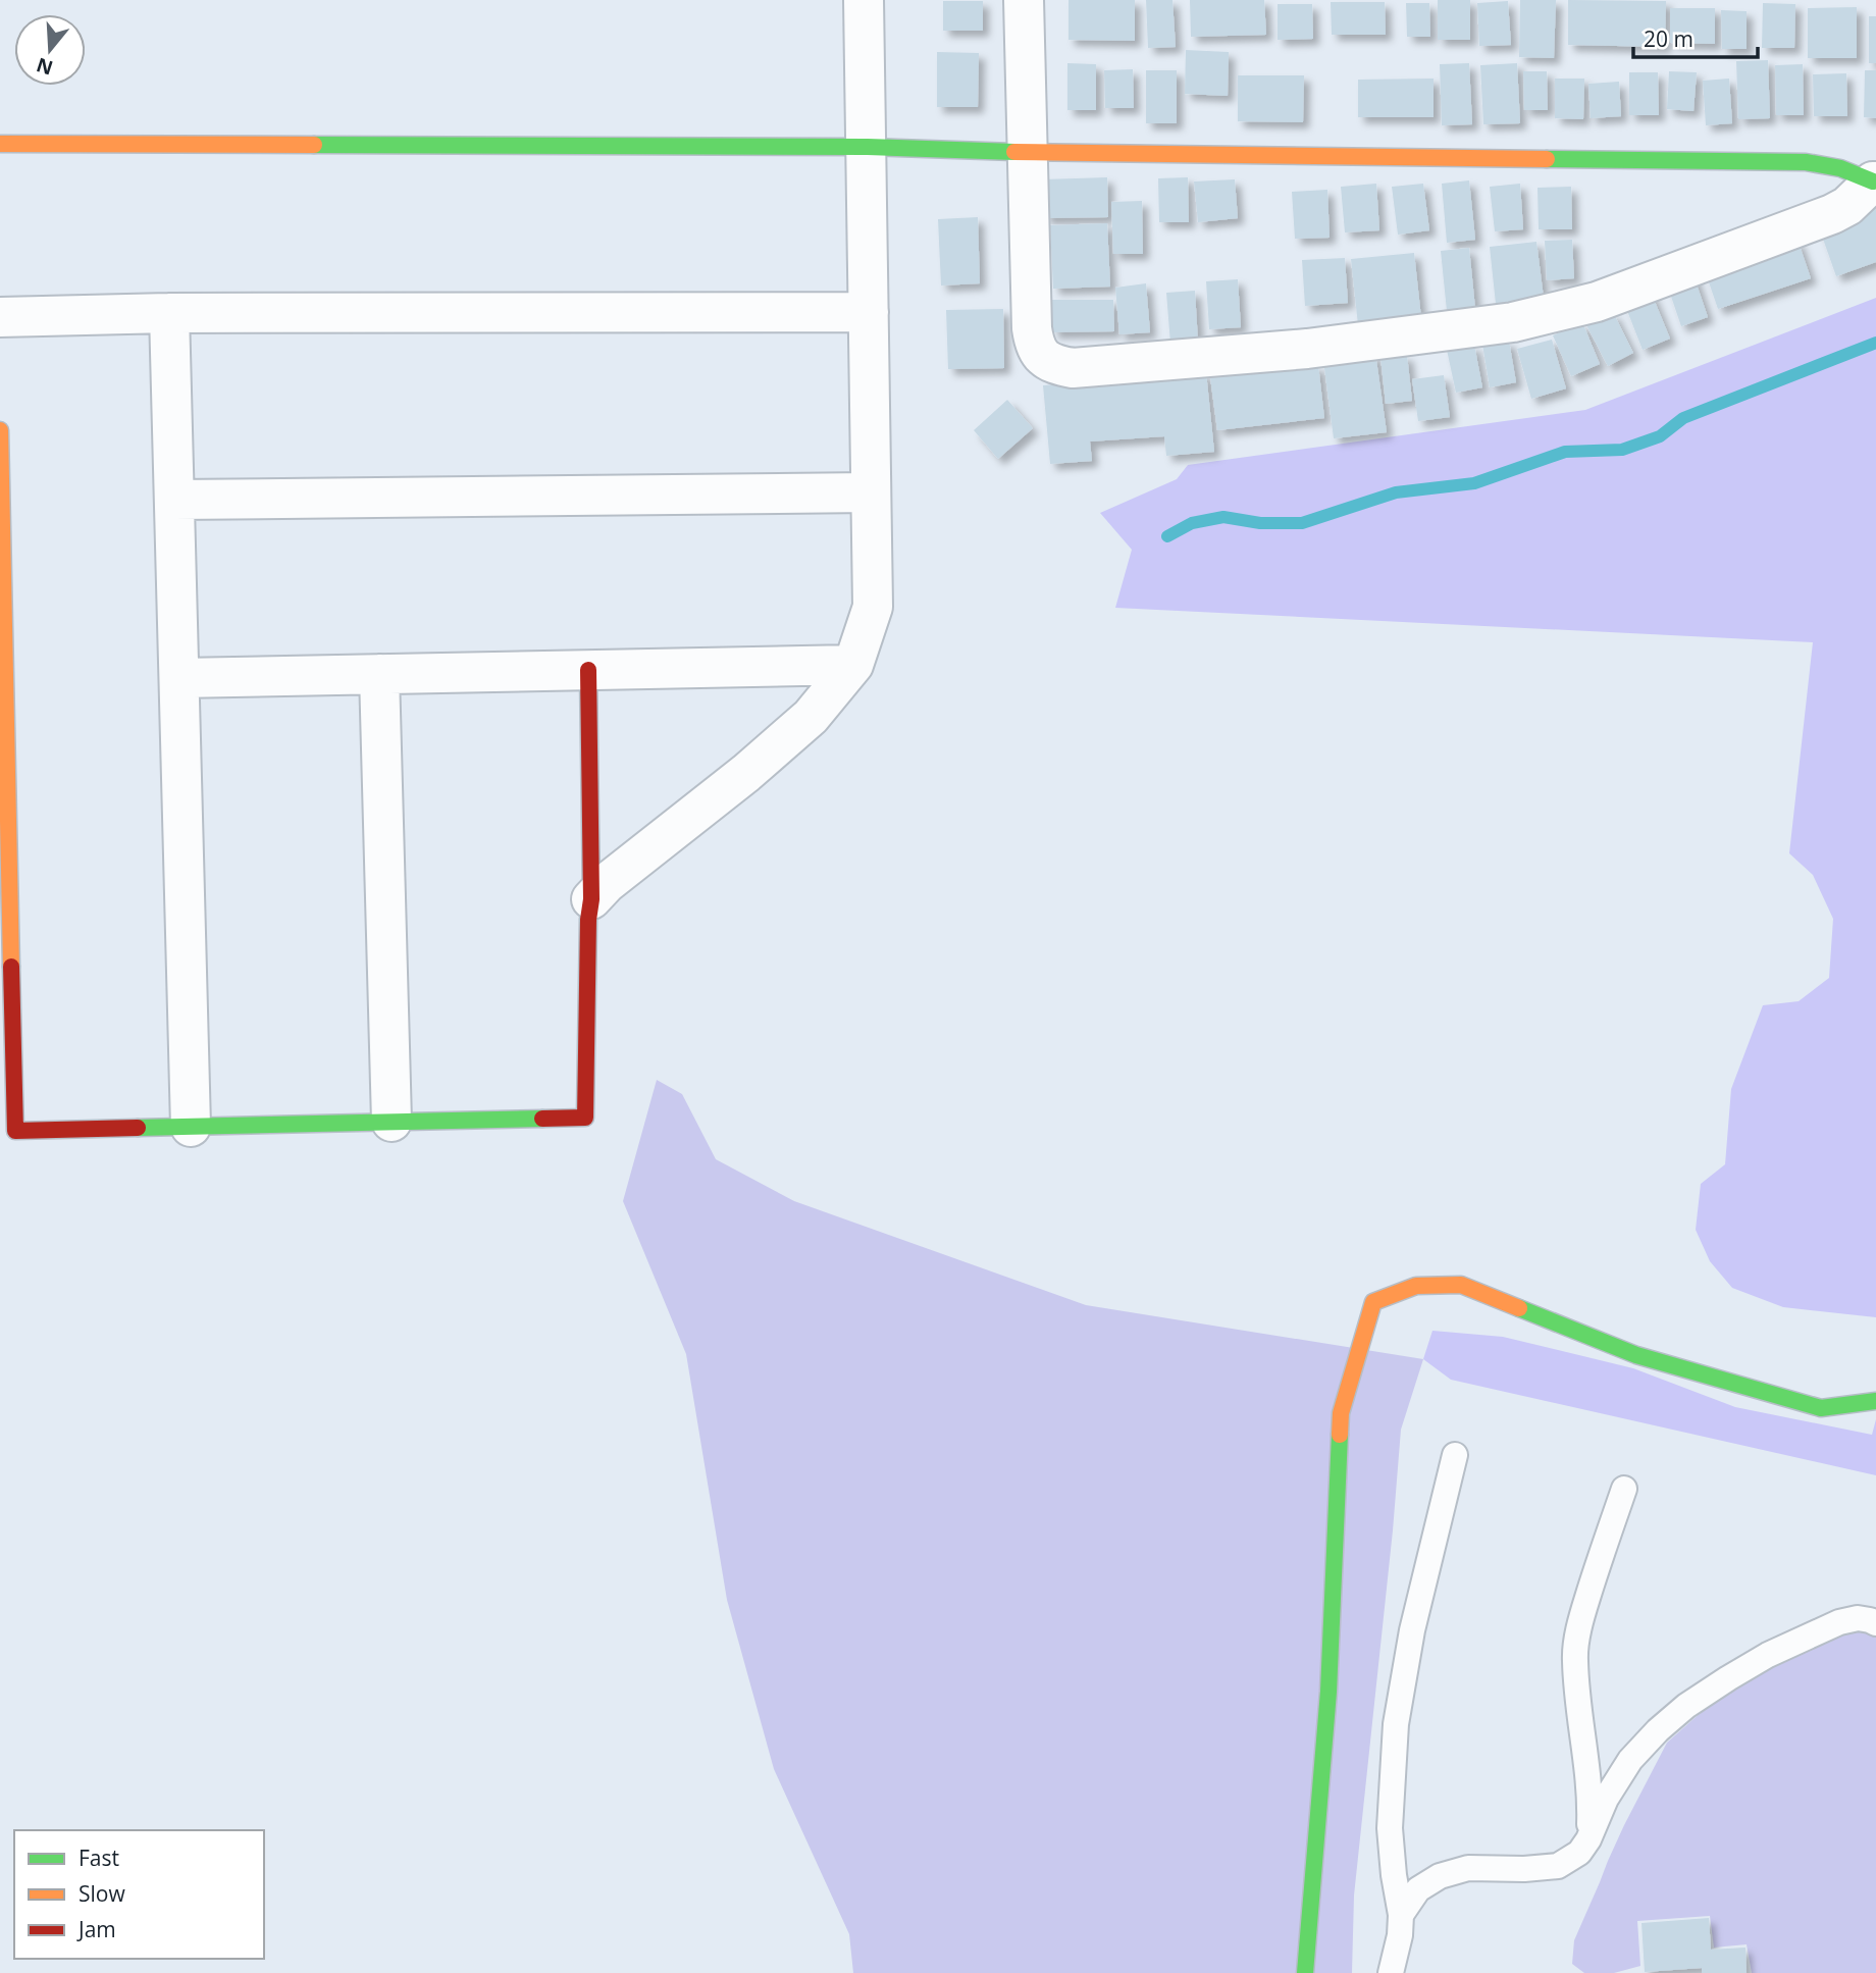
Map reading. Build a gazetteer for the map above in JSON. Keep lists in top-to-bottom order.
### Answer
{
  "legend": ["Fast", "Slow", "Jam"],
  "scale_bar": "20 m",
  "north": "bottom"
}
